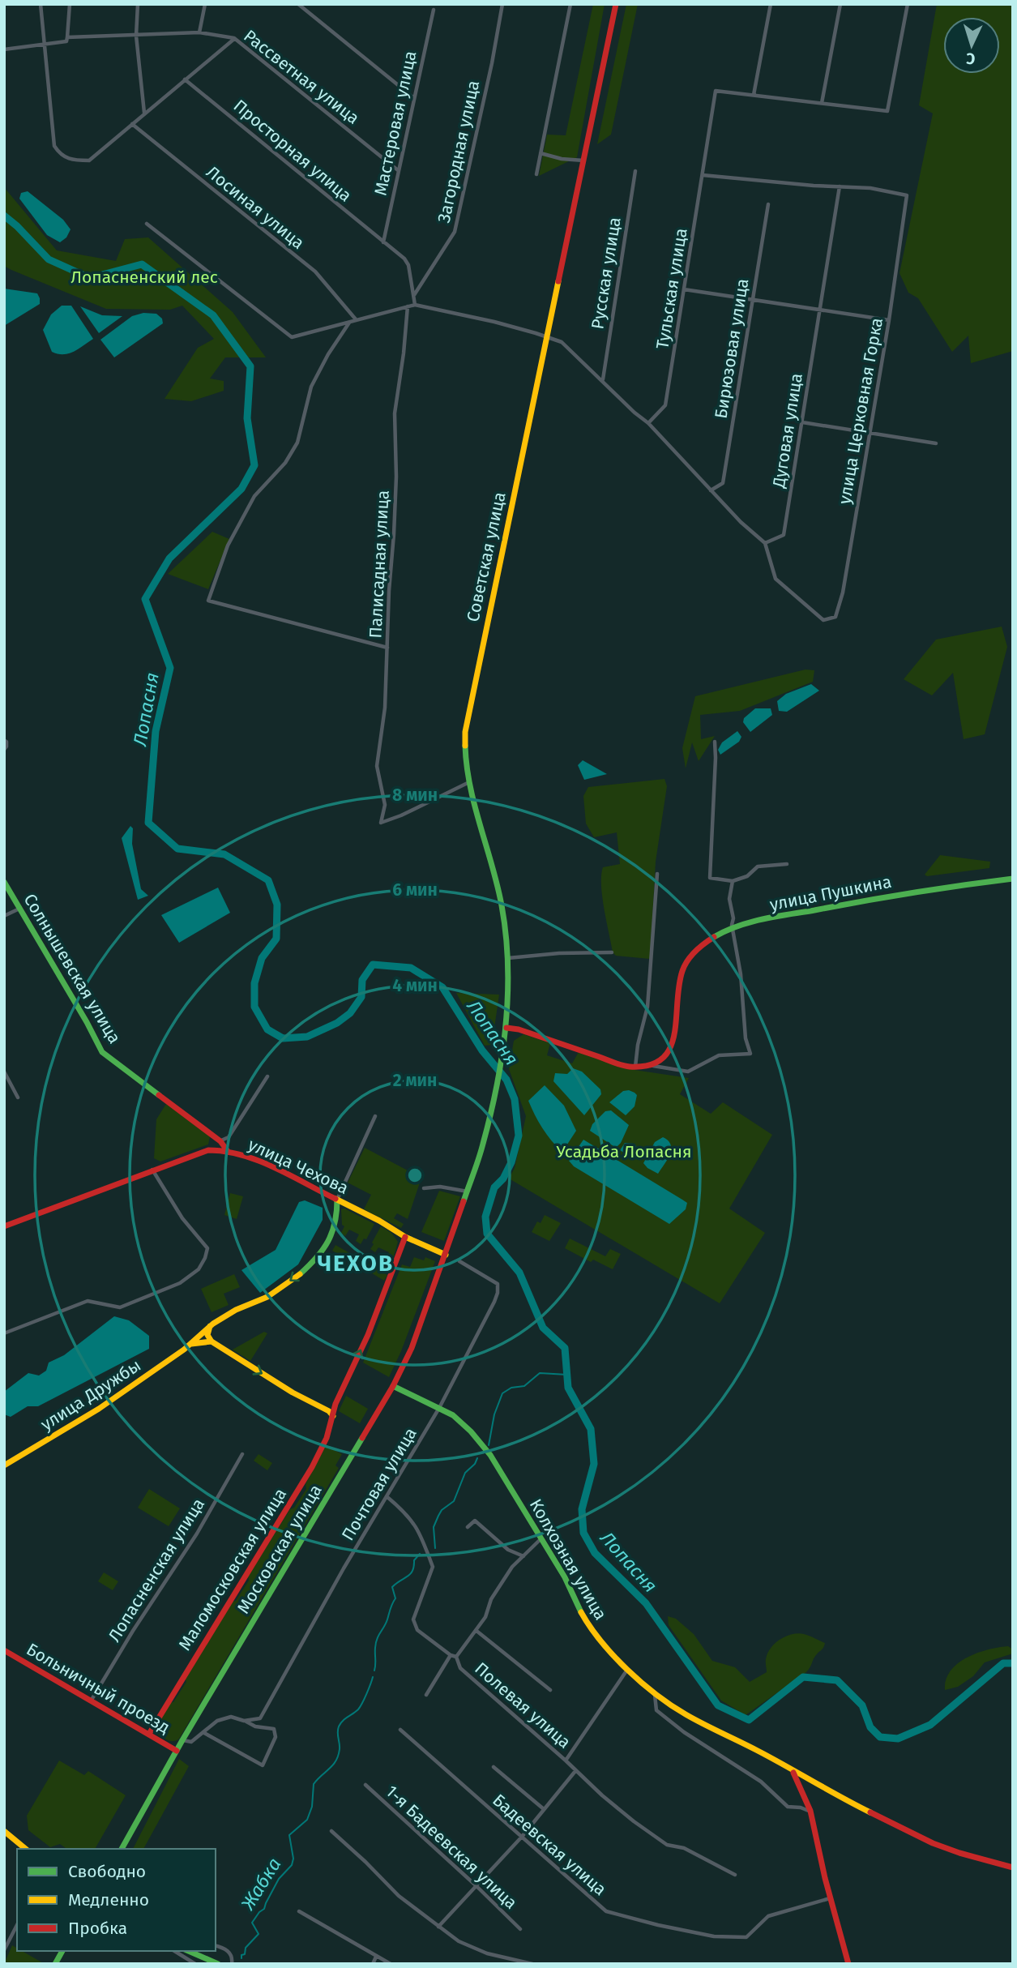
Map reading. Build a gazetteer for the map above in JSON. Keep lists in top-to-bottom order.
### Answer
{
  "streets": {
    "main road": [
      "Советская улица",
      "улица Пушкина",
      "Солнышевская улица",
      "улица Чехова",
      "улица Дружбы",
      "Московская улица",
      "Колхозная улица",
      "Маломосковская улица",
      "Больничный проезд"
    ],
    "street": [
      "Рассветная улица",
      "Мастеровая улица",
      "Просторная улица",
      "Загородная улица",
      "Лосиная улица",
      "Русская улица",
      "Тульская улица",
      "Бирюзовая улица",
      "улица Церковная Горка",
      "Дуговая улица",
      "Палисадная улица",
      "Почтовая улица",
      "Лопасненская улица",
      "Полевая улица",
      "Бадеевская улица",
      "1-я Бадеевская улица"
    ]
  },
  "crossings": [
    ["Рассветная улица", "Мастеровая улица"],
    ["Мастеровая улица", "Просторная улица"],
    ["Просторная улица", "Загородная улица"],
    ["улица Церковная Горка", "Дуговая улица"],
    ["Советская улица", "Палисадная улица"],
    ["Советская улица", "Московская улица"],
    ["Солнышевская улица", "улица Чехова"],
    ["улица Чехова", "улица Дружбы"],
    ["улица Чехова", "Московская улица"],
    ["Почтовая улица", "Московская улица"],
    ["Почтовая улица", "Колхозная улица"],
    ["Московская улица", "Колхозная улица"],
    ["Московская улица", "Больничный проезд"],
    ["Маломосковская улица", "Больничный проезд"],
    ["Лопасненская улица", "Больничный проезд"],
    ["Полевая улица", "Бадеевская улица"],
    ["Полевая улица", "1-я Бадеевская улица"]
  ],
  "one_way": ["улица Дружбы"],
  "districts": ["ЧЕХОВ"],
  "water": ["Лопасня", "Жабка"],
  "parks": ["Лопасненский лес", "Усадьба Лопасня"],
  "legend": ["Свободно", "Медленно", "Пробка"],
  "north": "bottom",
  "rings": [
    "8 мин",
    "6 мин",
    "4 мин",
    "2 мин"
  ]
}
